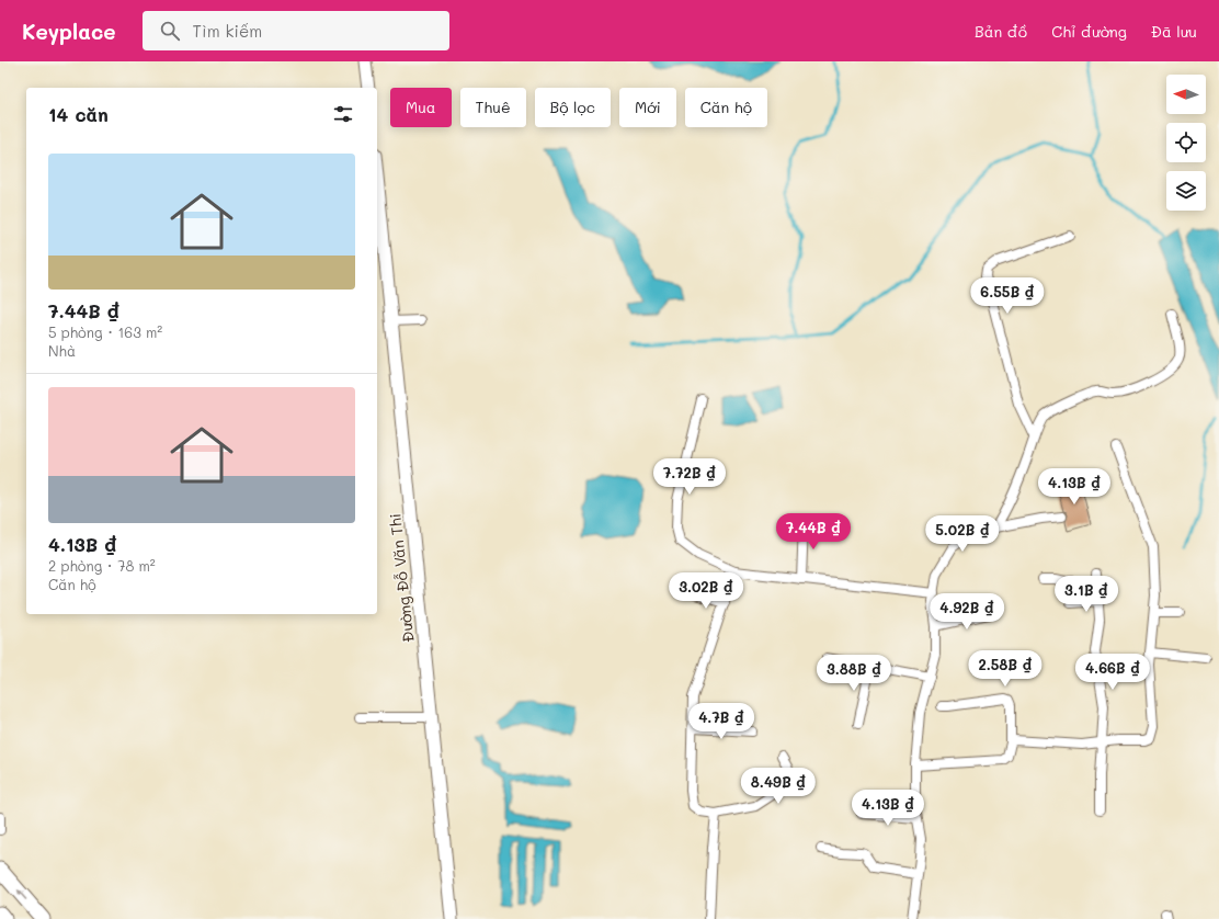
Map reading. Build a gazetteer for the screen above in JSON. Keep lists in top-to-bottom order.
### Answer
{
  "streets": {
    "street": ["Đường Đỗ Văn Thi"]
  },
  "north": "left",
  "page": {
    "header": "Keyplace",
    "search": "Tìm kiếm",
    "nav": ["Bản đồ", "Chỉ đường", "Đã lưu"],
    "chip": [
      "Mua",
      "Thuê",
      "Bộ lọc",
      "Mới",
      "Căn hộ"
    ],
    "heading": "14 căn",
    "list": [
      {
        "name": "7.44B ₫",
        "note": "5 phòng · 163 m² · Nhà"
      },
      {
        "name": "4.13B ₫",
        "note": "2 phòng · 78 m² · Căn hộ"
      }
    ],
    "price": [
      "6.55B ₫",
      "7.72B ₫",
      "4.13B ₫",
      "7.44B ₫",
      "5.02B ₫",
      "3.02B ₫",
      "3.1B ₫",
      "4.92B ₫",
      "2.58B ₫",
      "4.66B ₫",
      "3.88B ₫",
      "4.7B ₫",
      "8.49B ₫",
      "4.13B ₫"
    ]
  }
}
